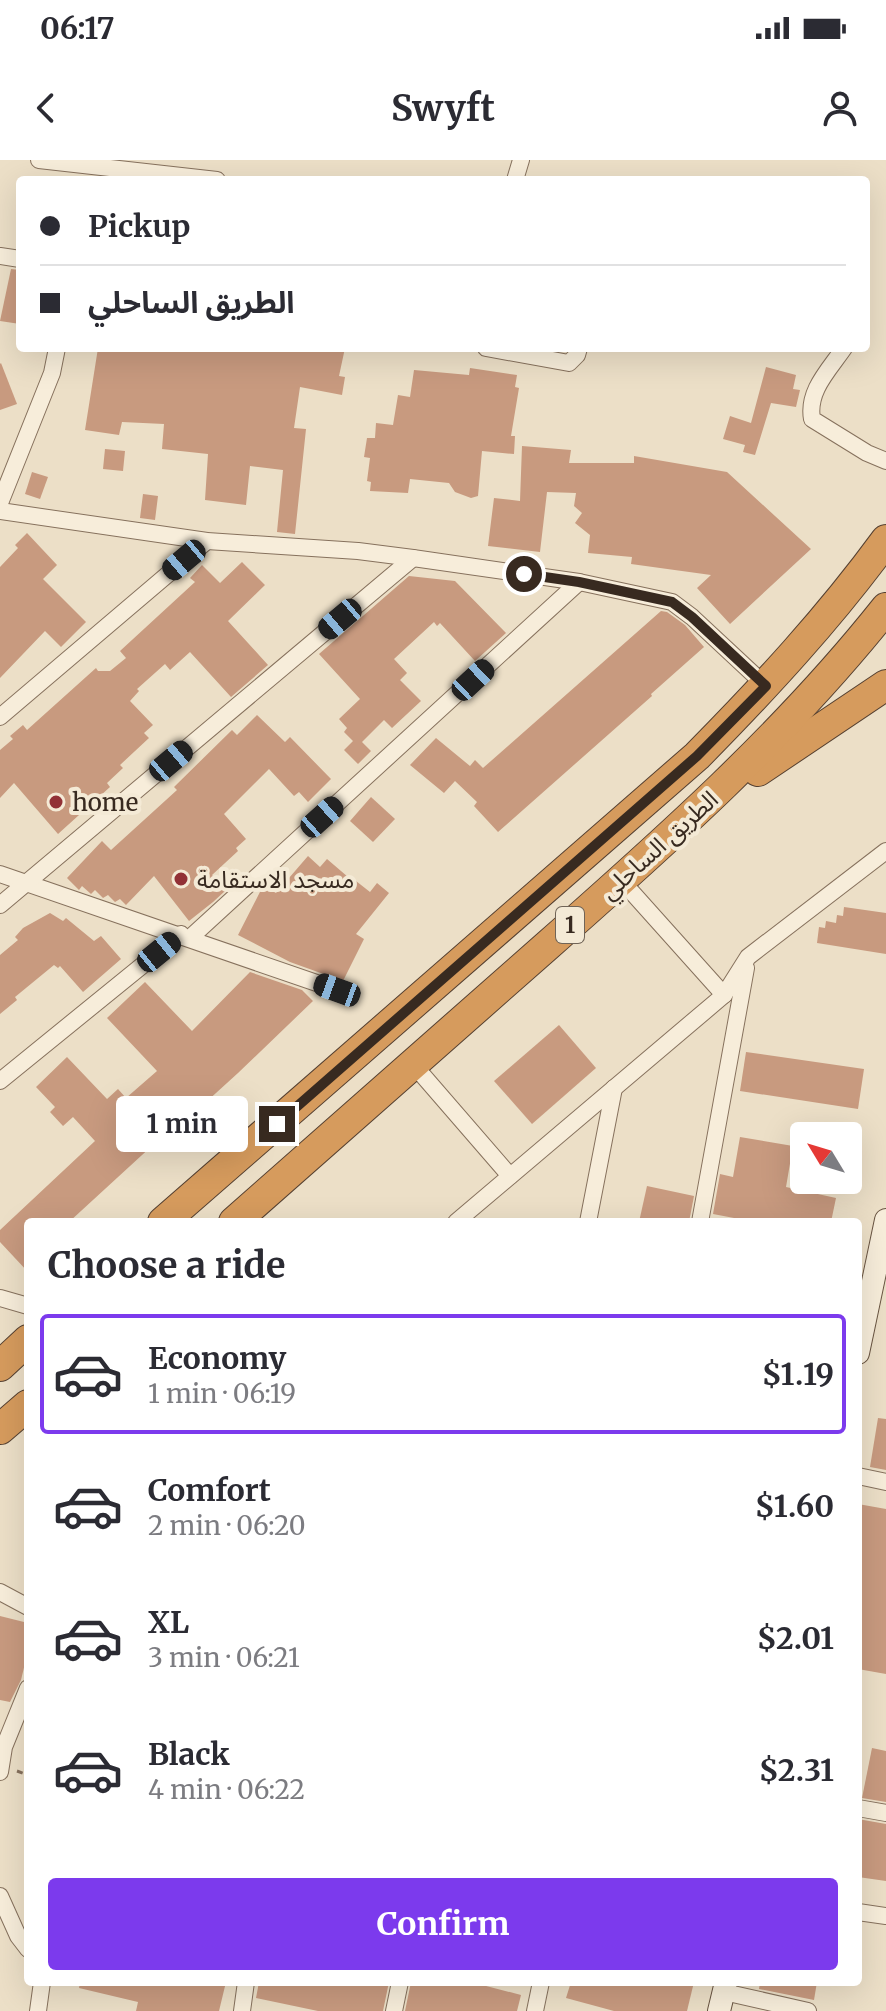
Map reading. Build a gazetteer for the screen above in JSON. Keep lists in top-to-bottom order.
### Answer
{
  "streets": {
    "highway": ["الطريق الساحلي", "1"]
  },
  "places": ["home", "مسجد الاستقامة"],
  "north": "top left",
  "page": {
    "status": "06:17",
    "header": "Swyft",
    "banner": ["Pickup", "الطريق الساحلي"],
    "bubble": "1 min",
    "heading": "Choose a ride",
    "list": [
      {
        "name": "Economy",
        "note": "1 min · 06:19",
        "value": "$1.19"
      },
      {
        "name": "Comfort",
        "note": "2 min · 06:20",
        "value": "$1.60"
      },
      {
        "name": "XL",
        "note": "3 min · 06:21",
        "value": "$2.01"
      },
      {
        "name": "Black",
        "note": "4 min · 06:22",
        "value": "$2.31"
      }
    ],
    "buttons": "Confirm"
  }
}
